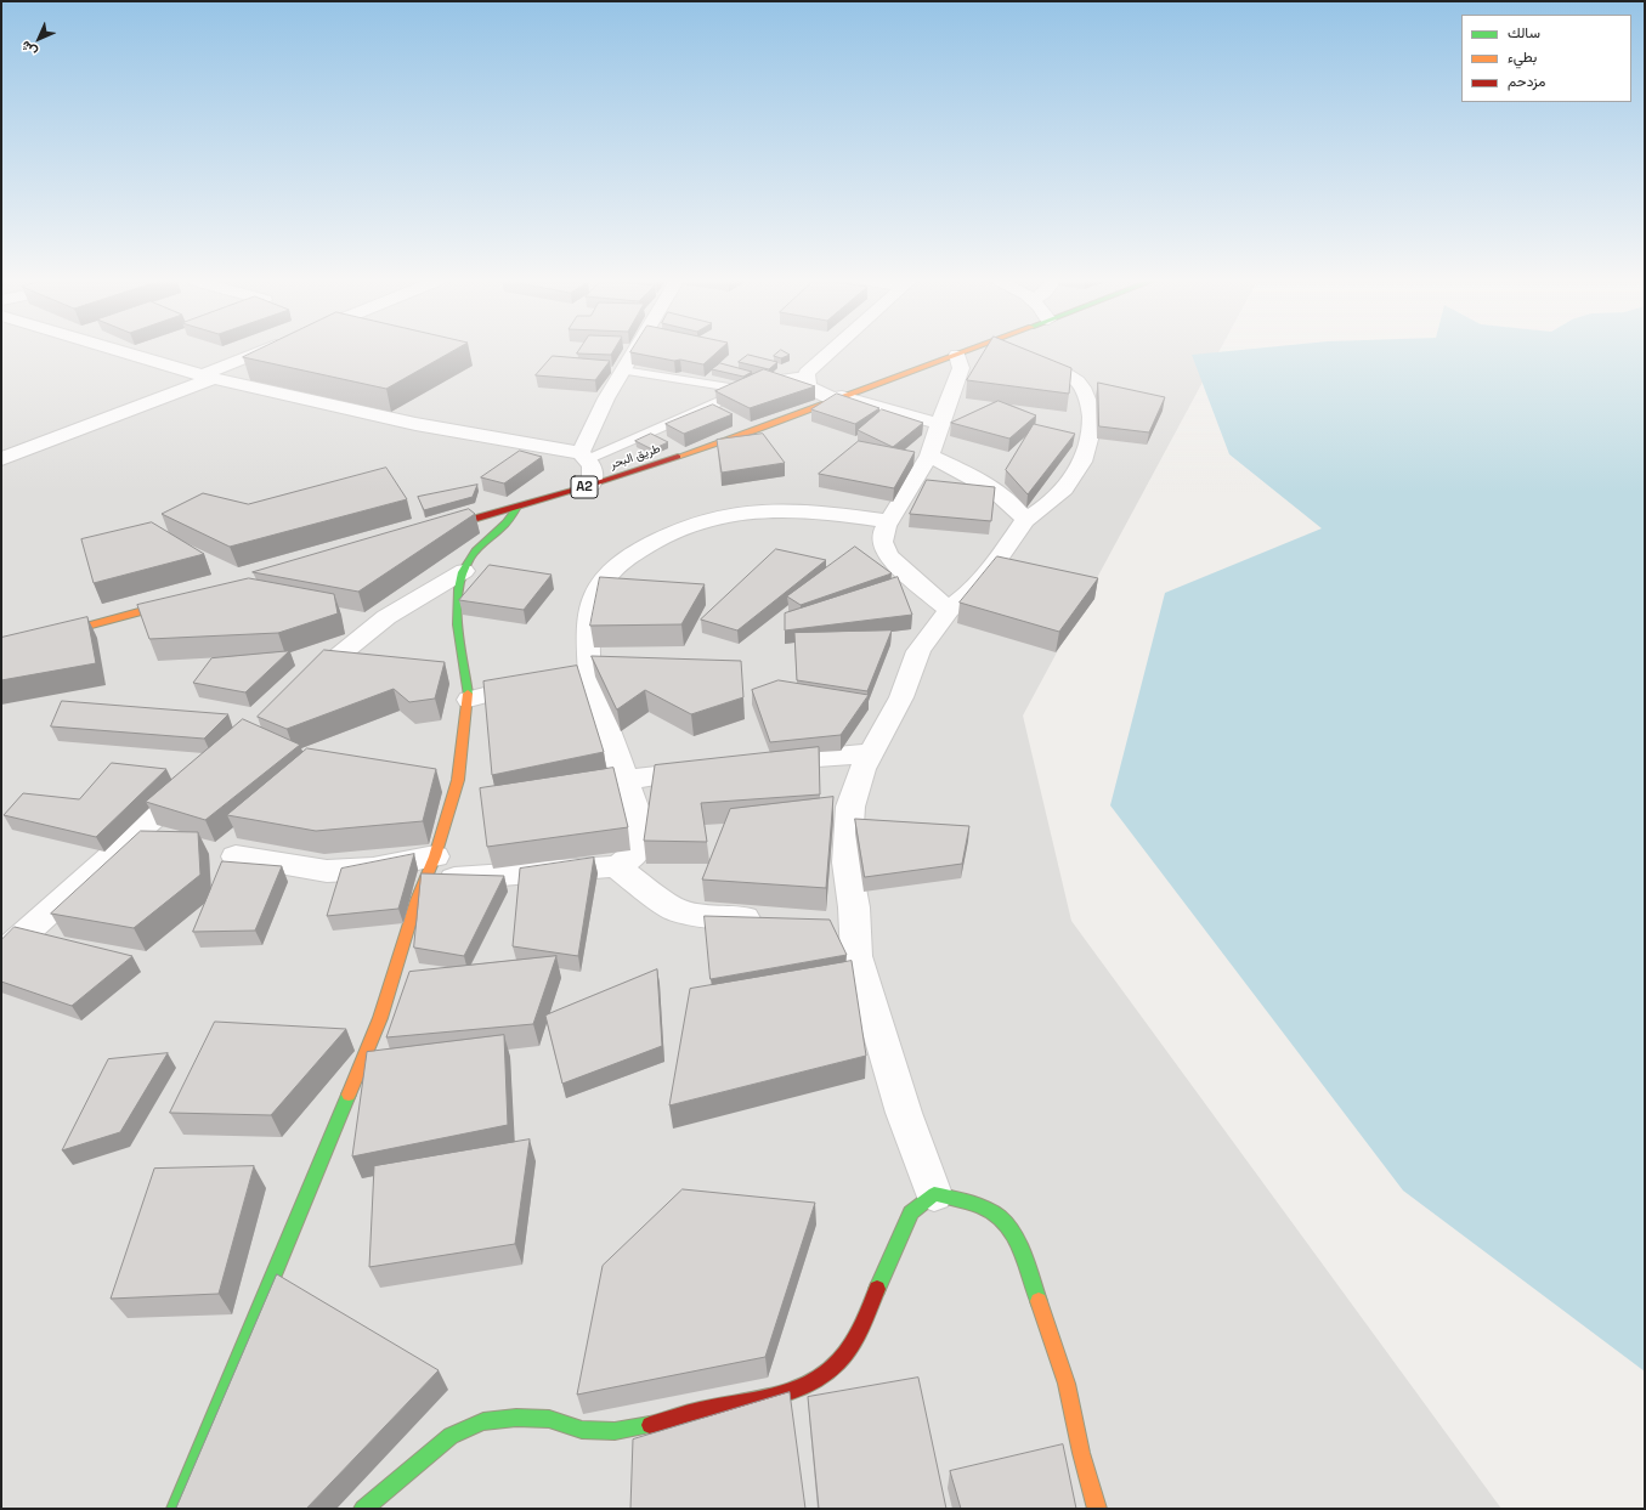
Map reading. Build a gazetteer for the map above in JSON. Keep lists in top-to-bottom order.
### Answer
{
  "streets": {
    "street": ["طريق البحر", "A2"]
  },
  "legend": ["سالك", "بطيء", "مزدحم"],
  "north": "bottom left"
}
